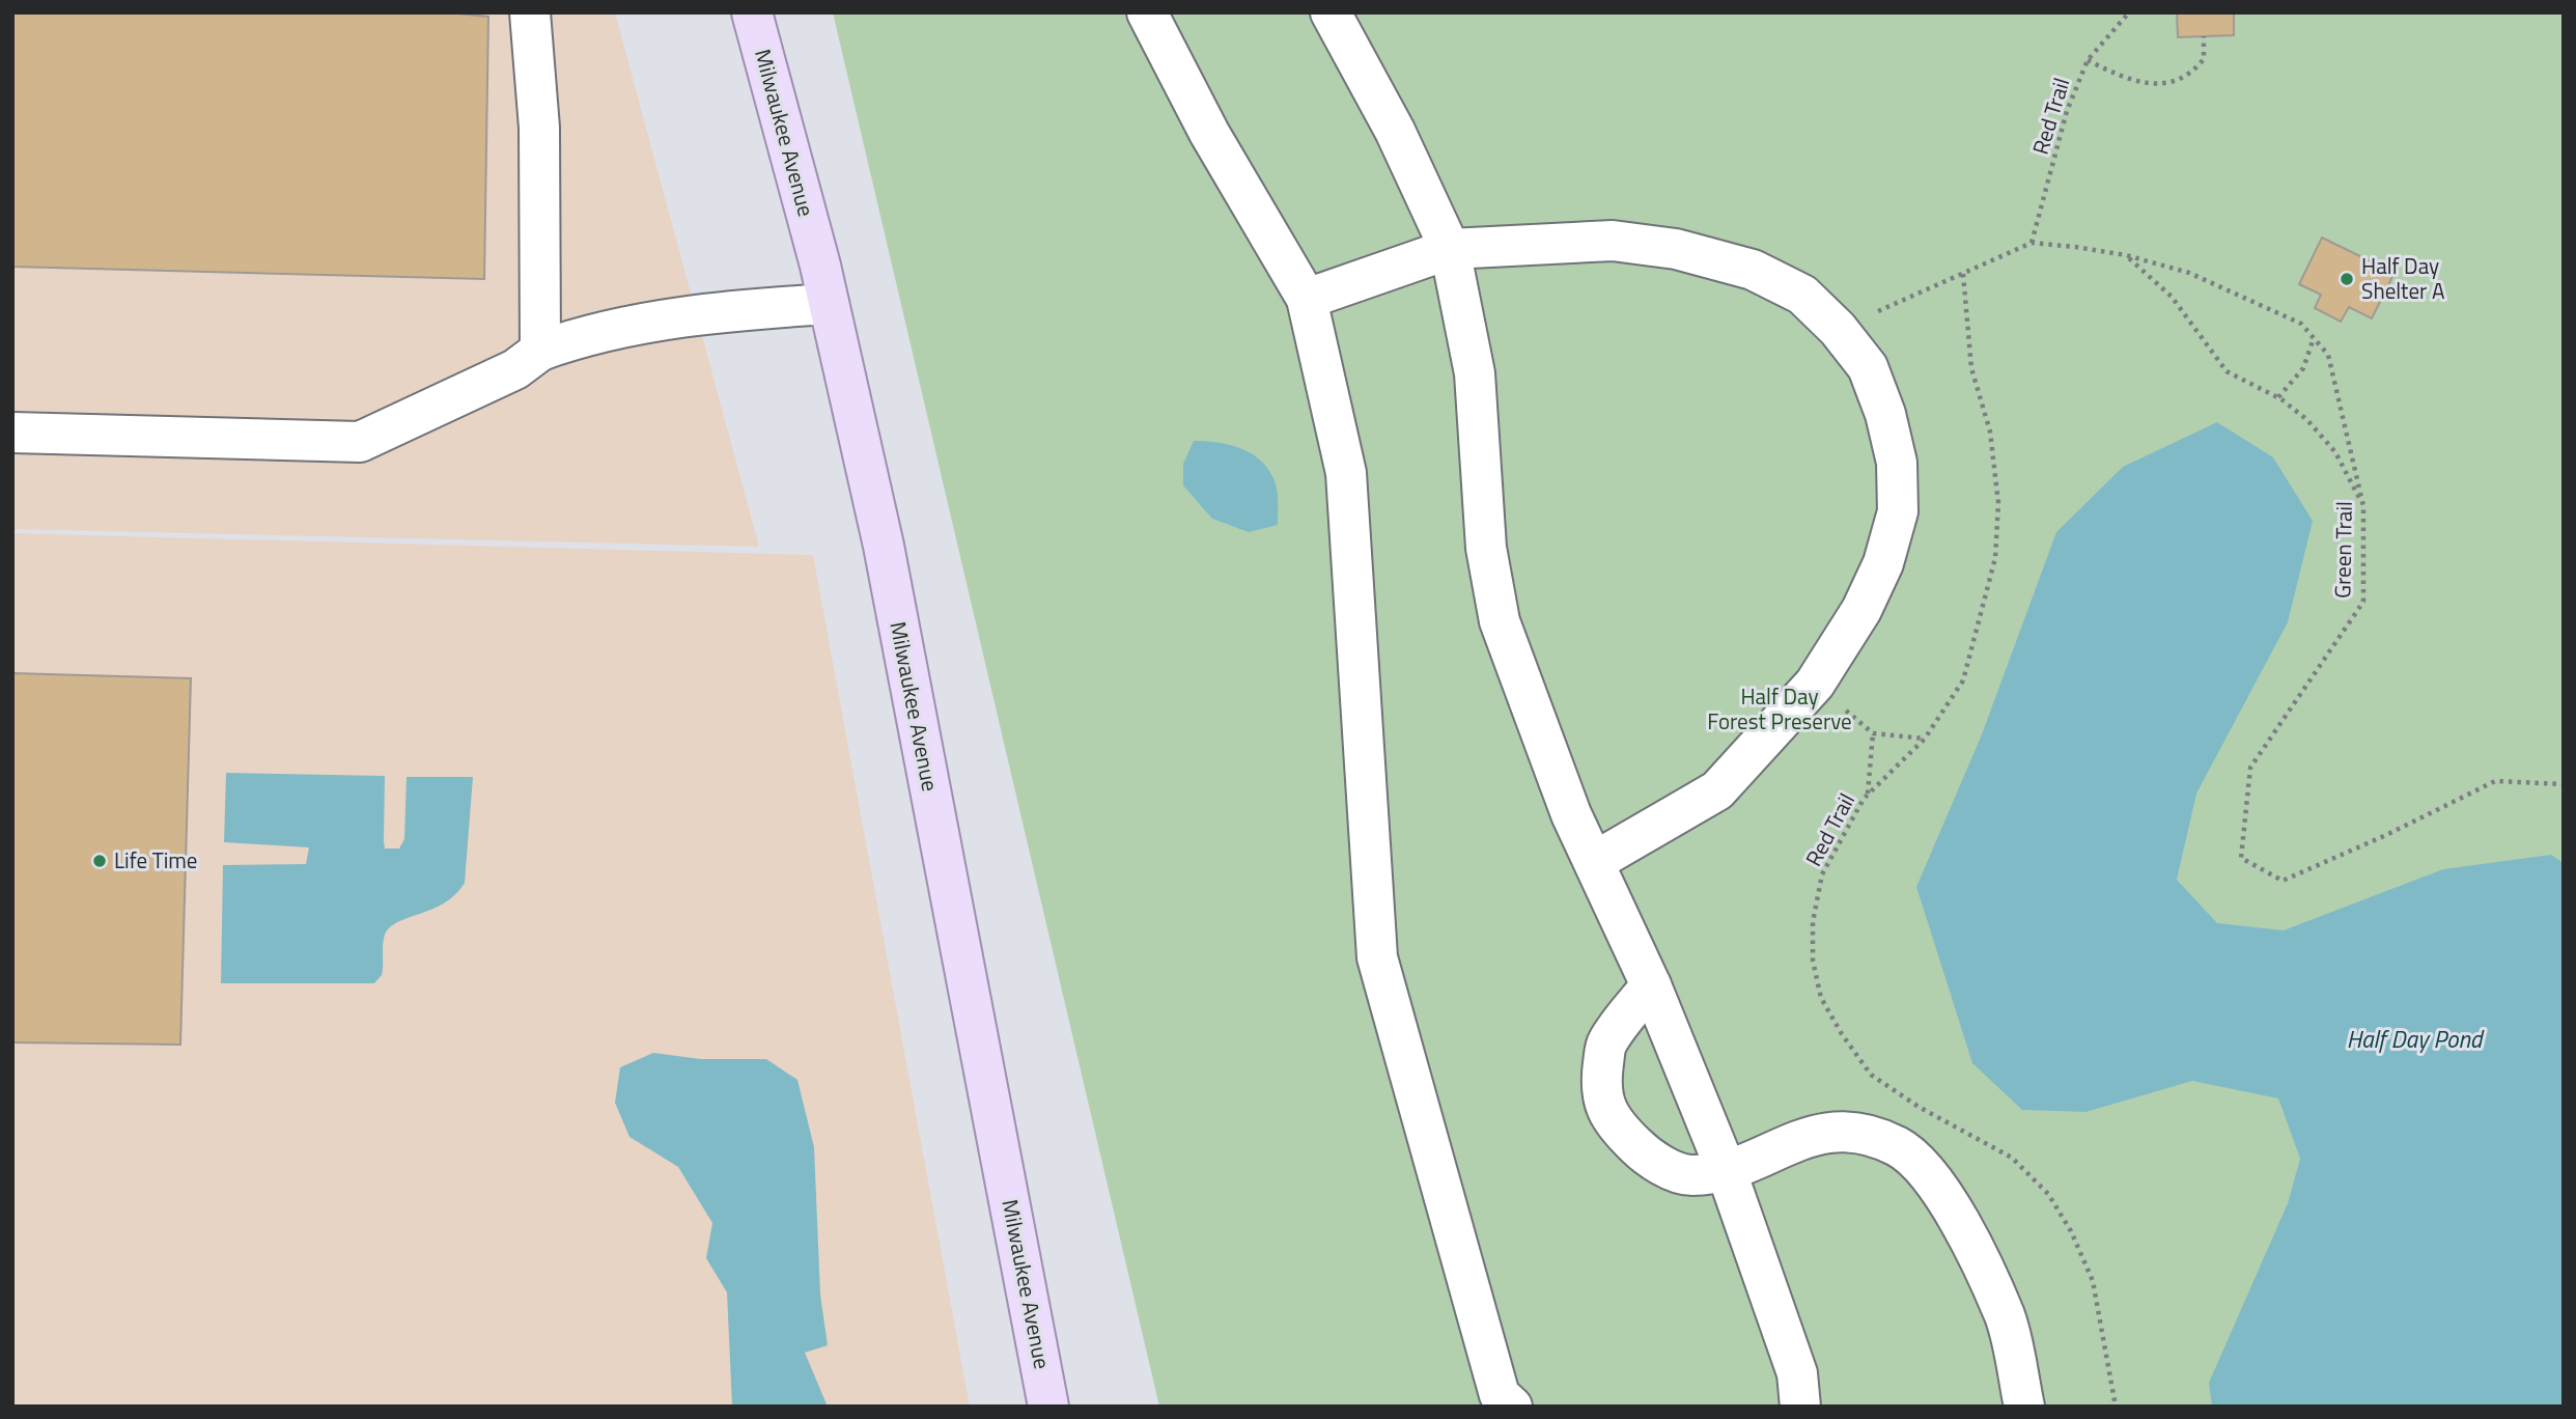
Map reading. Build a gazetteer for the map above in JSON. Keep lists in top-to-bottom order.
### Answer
{
  "streets": {
    "main road": ["Milwaukee Avenue"],
    "path": ["Red Trail", "Green Trail"]
  },
  "crossings": [
    ["Red Trail", "Green Trail"]
  ],
  "water": ["Half Day Pond"],
  "parks": ["Half Day Forest Preserve"],
  "places": ["Half Day Shelter A", "Life Time"]
}
